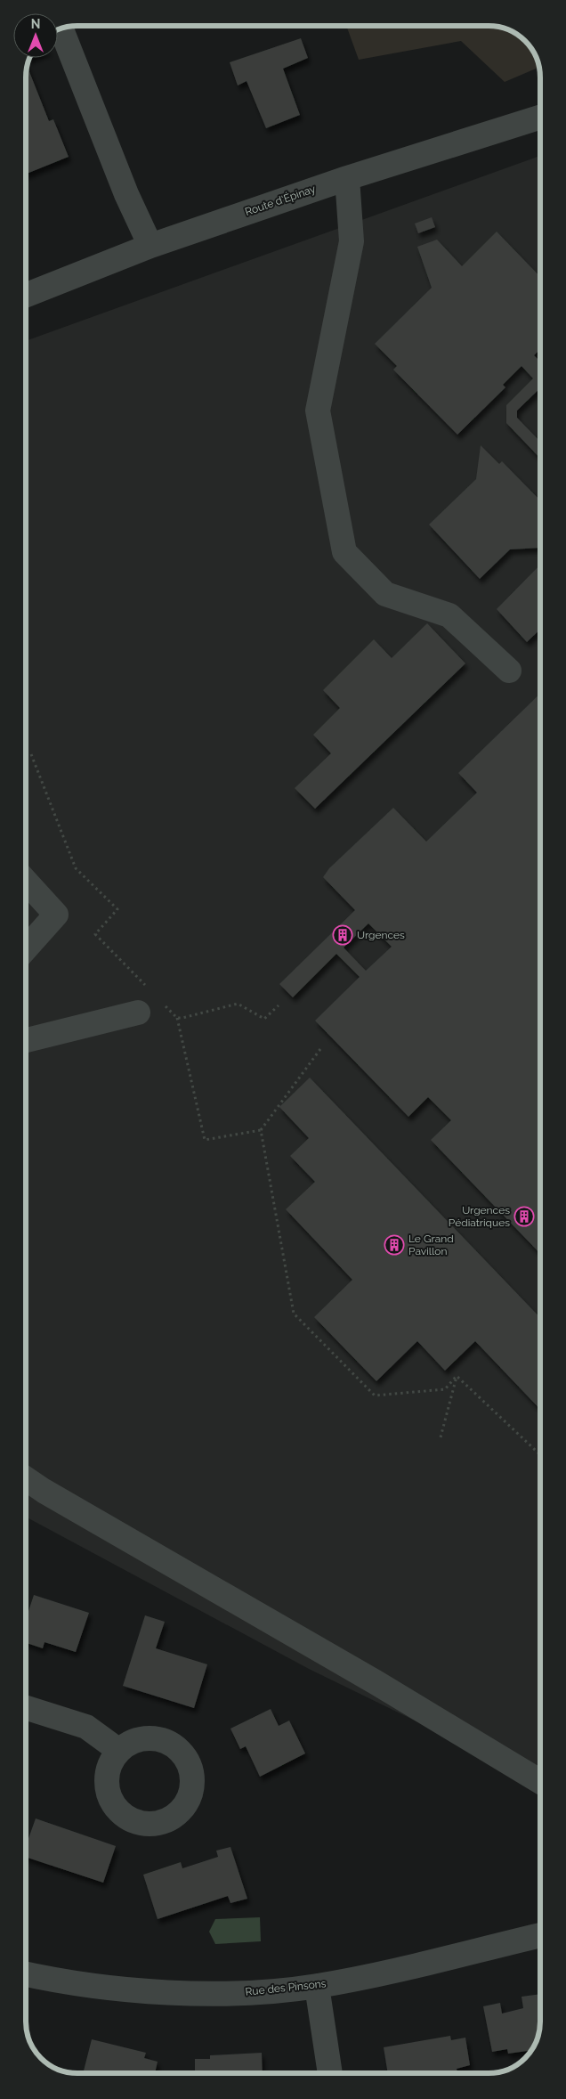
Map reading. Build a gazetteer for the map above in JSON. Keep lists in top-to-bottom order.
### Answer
{
  "streets": {
    "street": ["Route d'Épinay", "Rue des Pinsons"]
  },
  "places": {
    "building": ["Urgences", "Urgences Pédiatriques", "Le Grand Pavillon"]
  },
  "north": "top"
}
